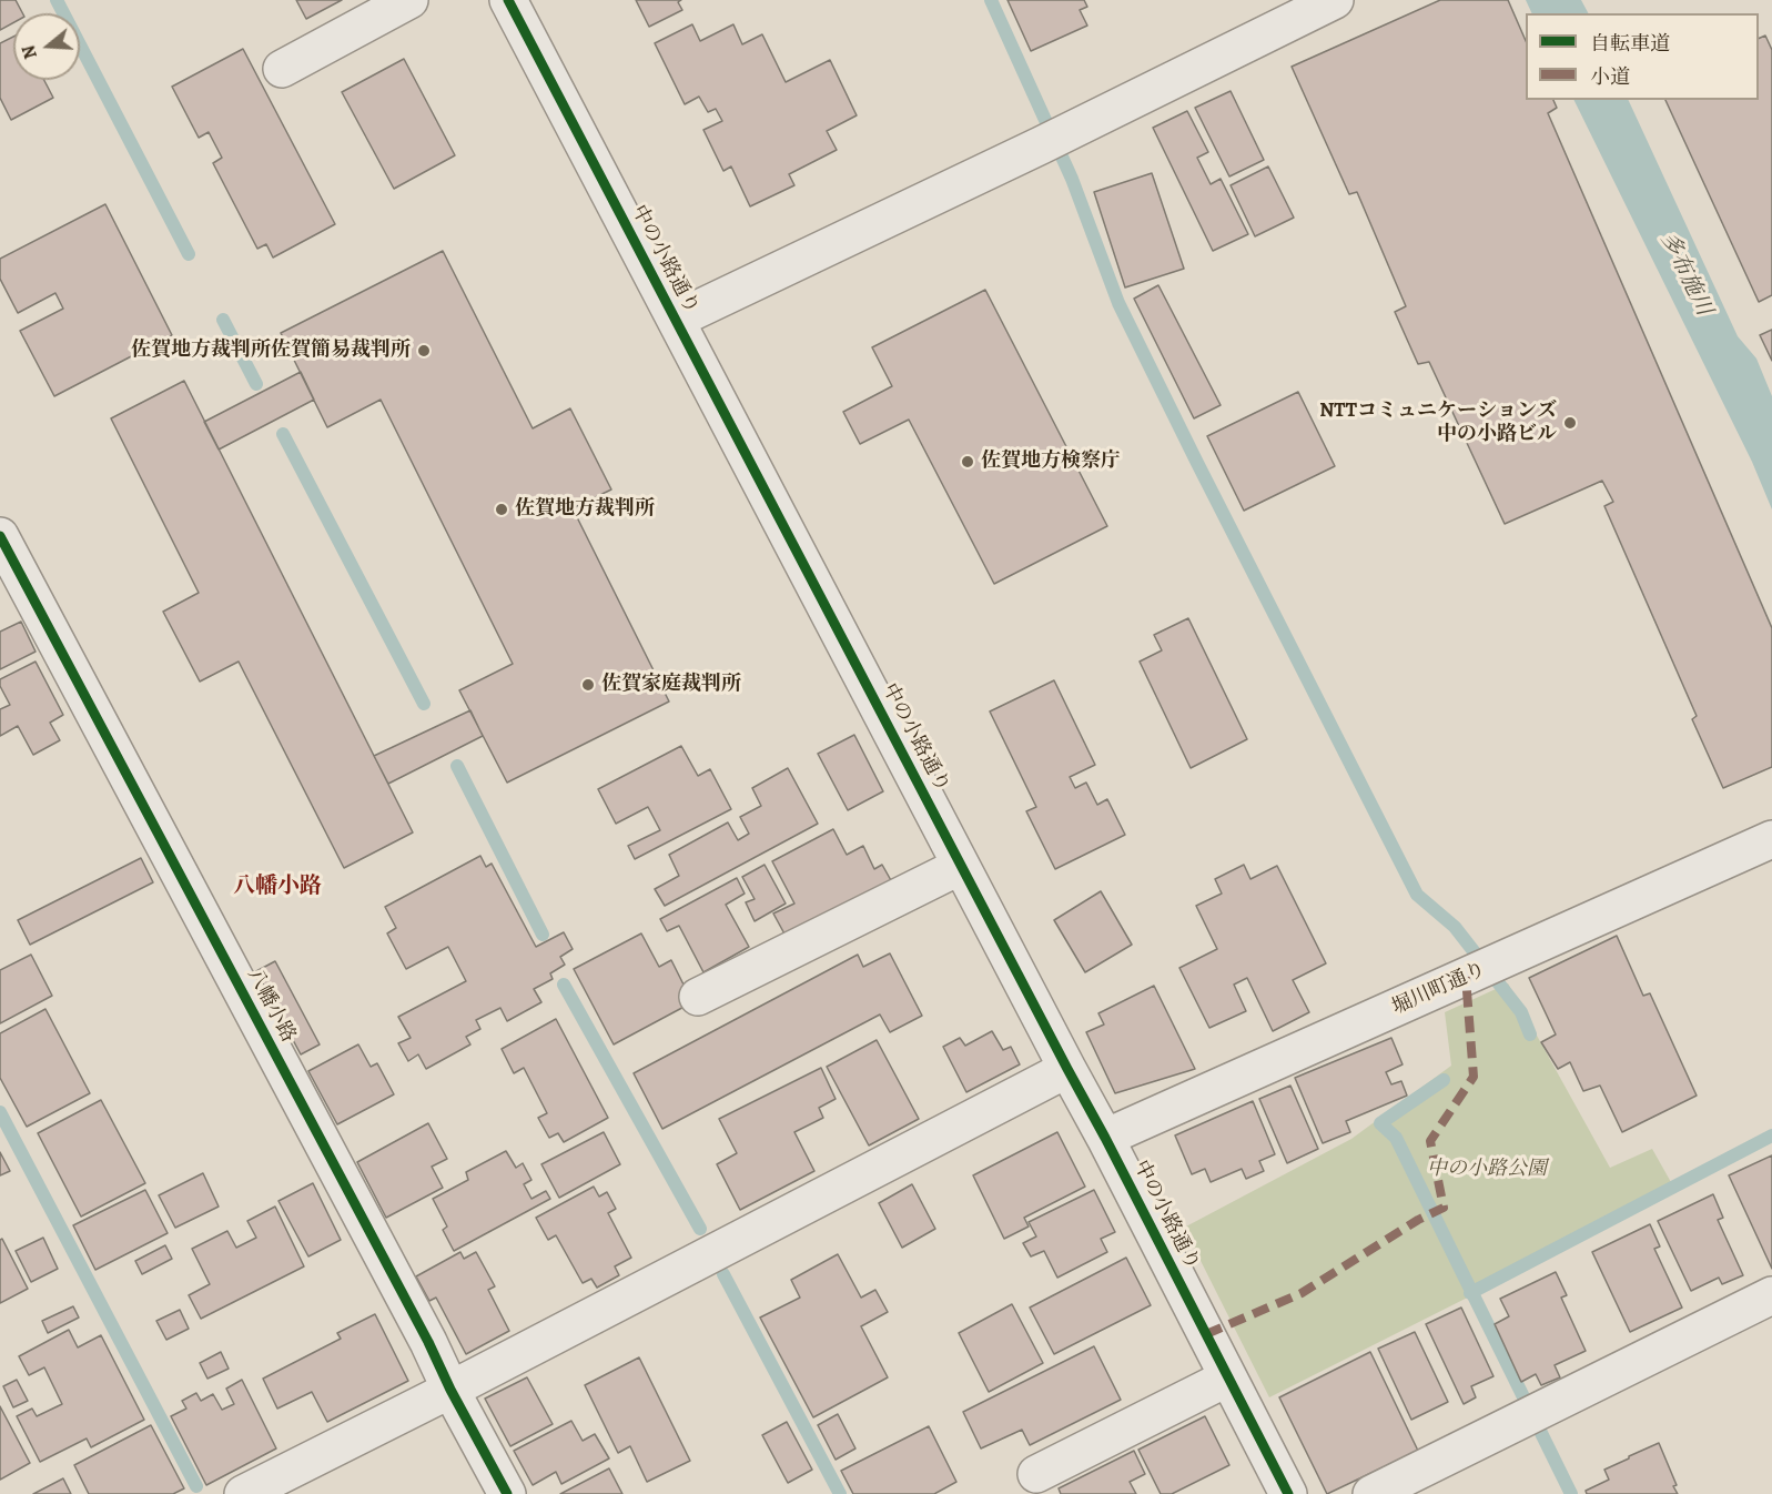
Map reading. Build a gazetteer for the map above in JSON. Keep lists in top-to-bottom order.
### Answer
{
  "streets": {
    "street": ["中の小路通り", "堀川町通り", "八幡小路"]
  },
  "crossings": [
    ["中の小路通り", "堀川町通り"]
  ],
  "districts": ["八幡小路"],
  "water": ["多布施川"],
  "parks": ["中の小路公園"],
  "places": [
    "佐賀地方裁判所佐賀簡易裁判所",
    "NTTコミュニケーションズ 中の小路ビル",
    "佐賀地方検察庁",
    "佐賀地方裁判所",
    "佐賀家庭裁判所"
  ],
  "legend": ["自転車道", "小道"],
  "north": "left"
}
